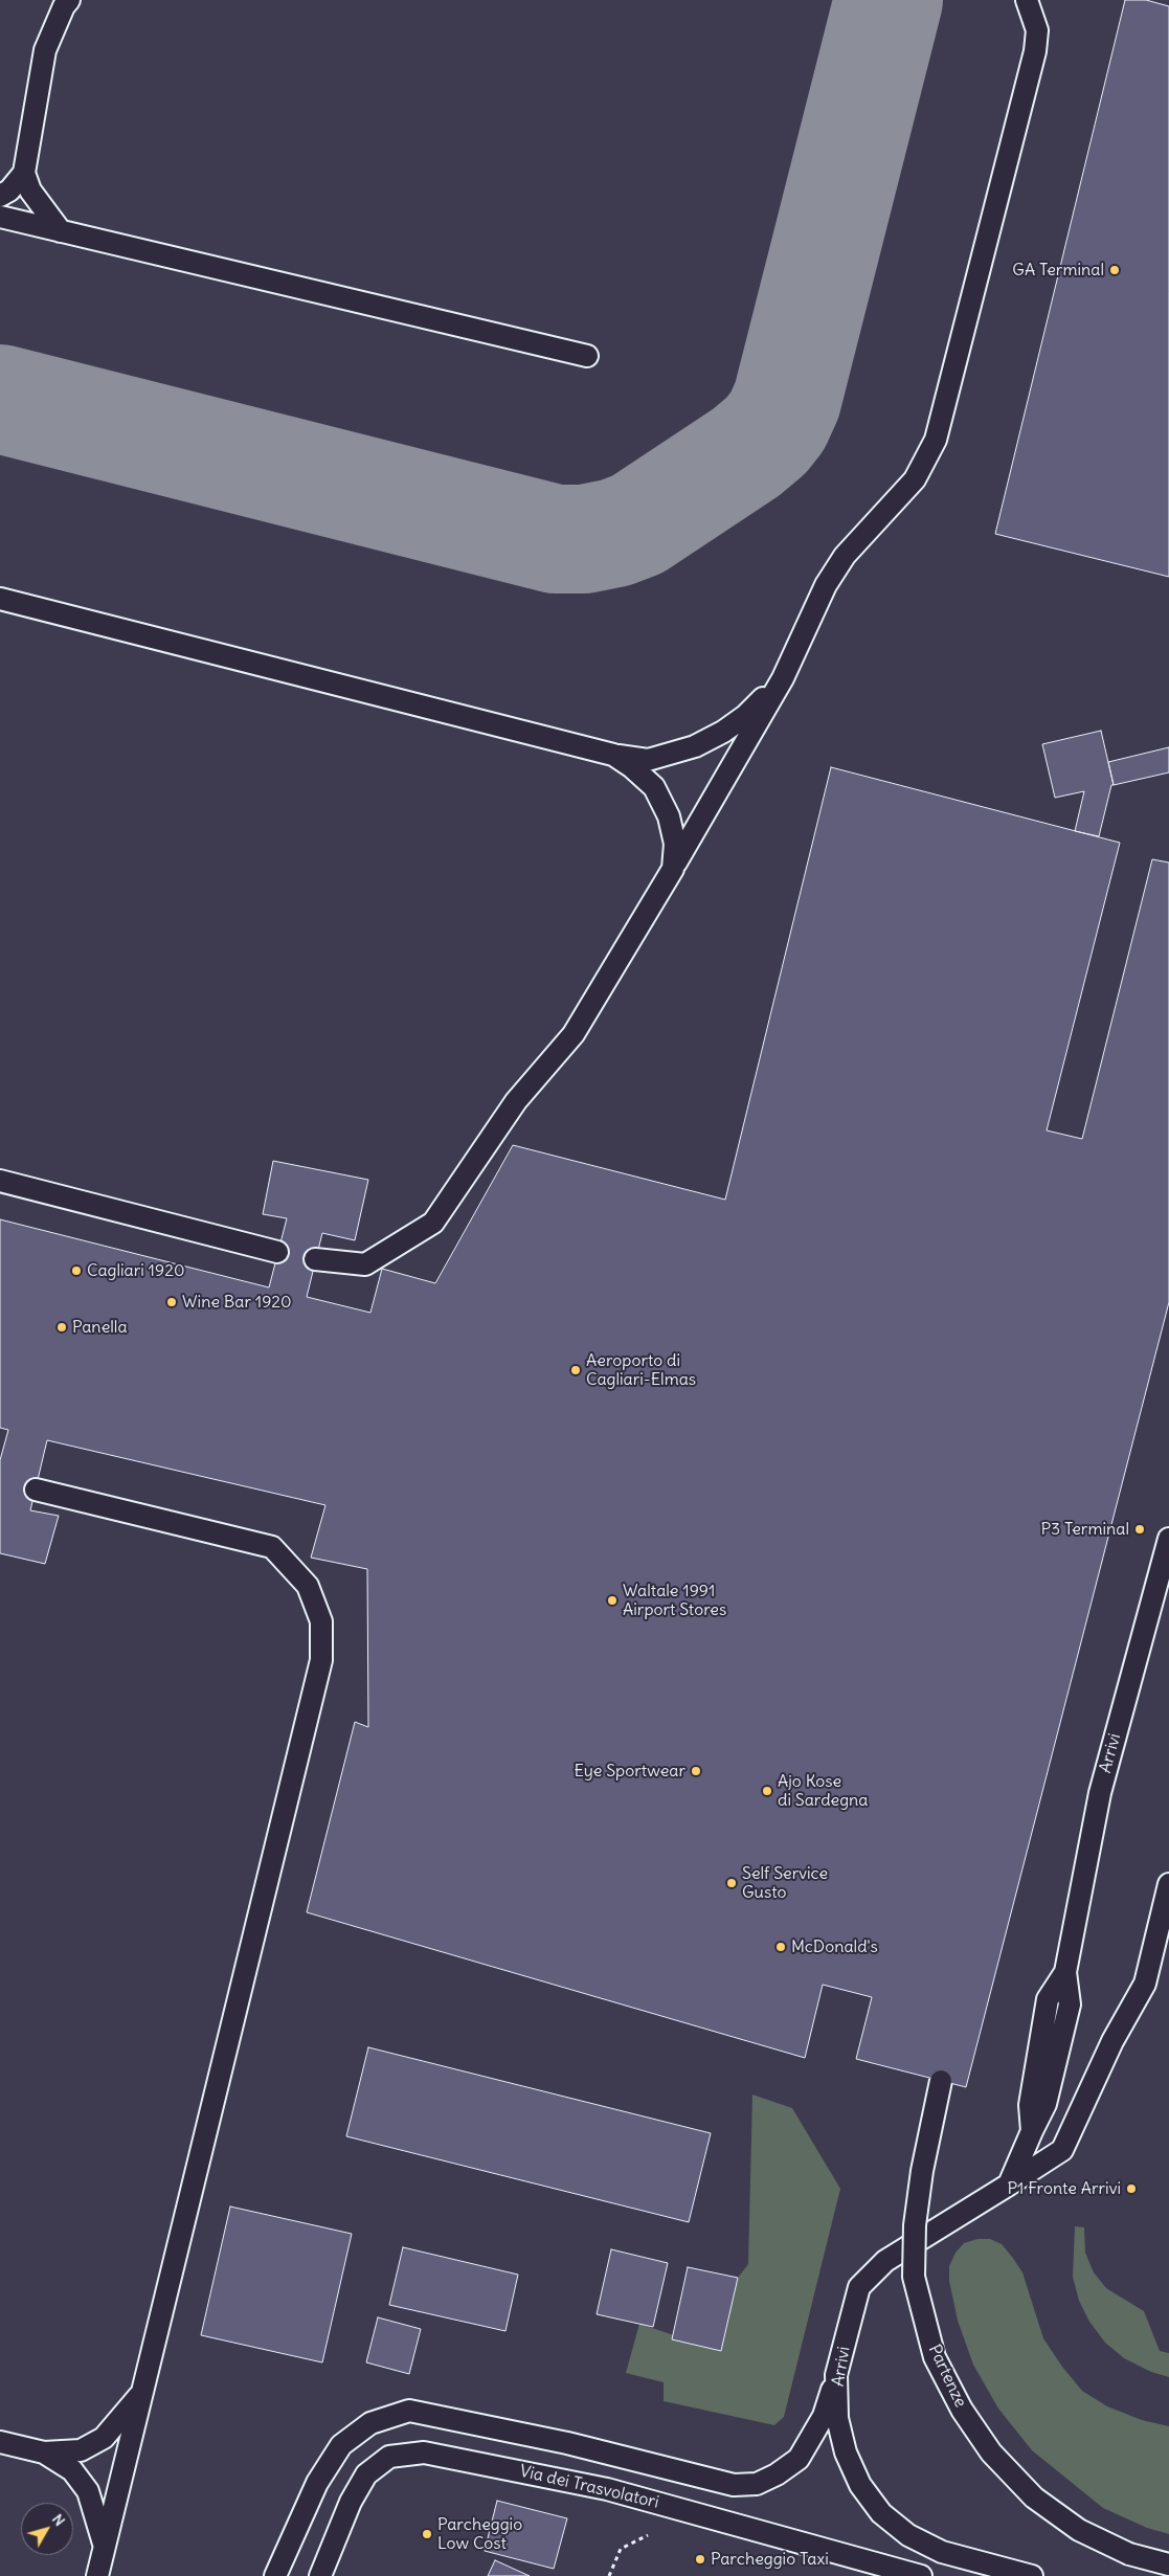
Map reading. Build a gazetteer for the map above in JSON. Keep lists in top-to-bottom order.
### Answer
{
  "streets": {
    "lane": ["Arrivi", "Partenze", "Via dei Trasvolatori"]
  },
  "places": [
    "GA Terminal",
    "Cagliari 1920",
    "Wine Bar 1920",
    "Panella",
    "Aeroporto di Cagliari-Elmas",
    "P3 Terminal",
    "Waltale 1991 Airport Stores",
    "Eye Sportwear",
    "Ajo Kose di Sardegna",
    "Self Service Gusto",
    "McDonald's",
    "P1 Fronte Arrivi",
    "Parcheggio Low Cost",
    "Parcheggio Taxi"
  ],
  "north": "top right"
}
